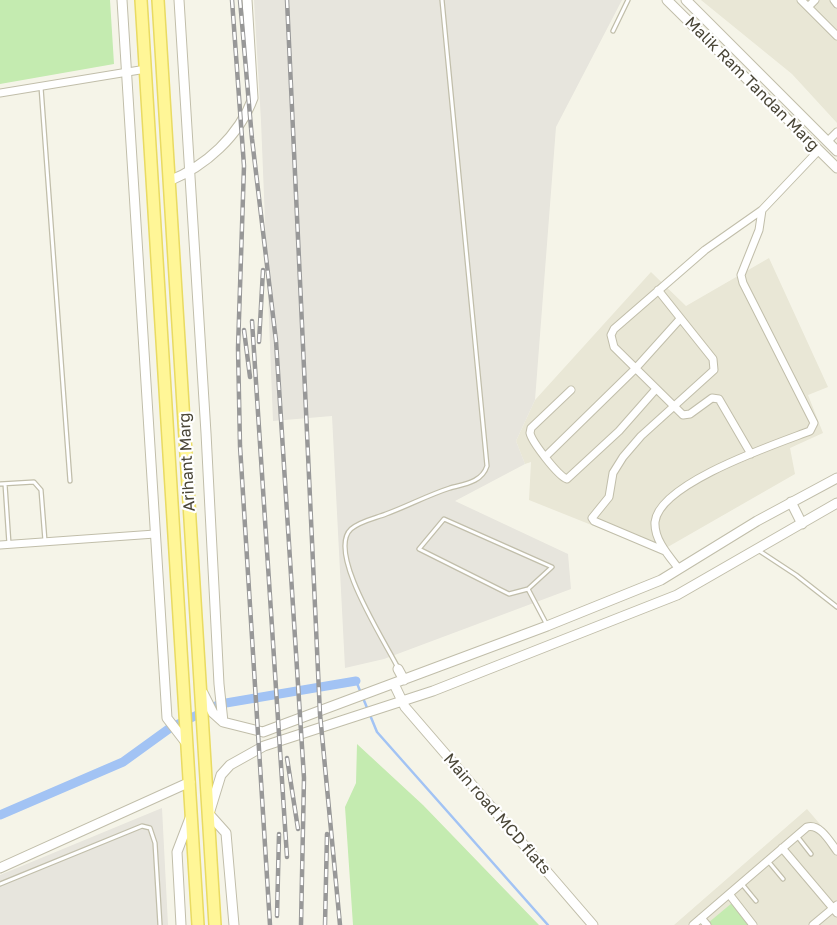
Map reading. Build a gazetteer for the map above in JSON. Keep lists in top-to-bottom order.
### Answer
{
  "streets": {
    "main road": ["Arihant Marg"],
    "street": ["Malik Ram Tandan Marg", "Main road MCD flats"]
  }
}
